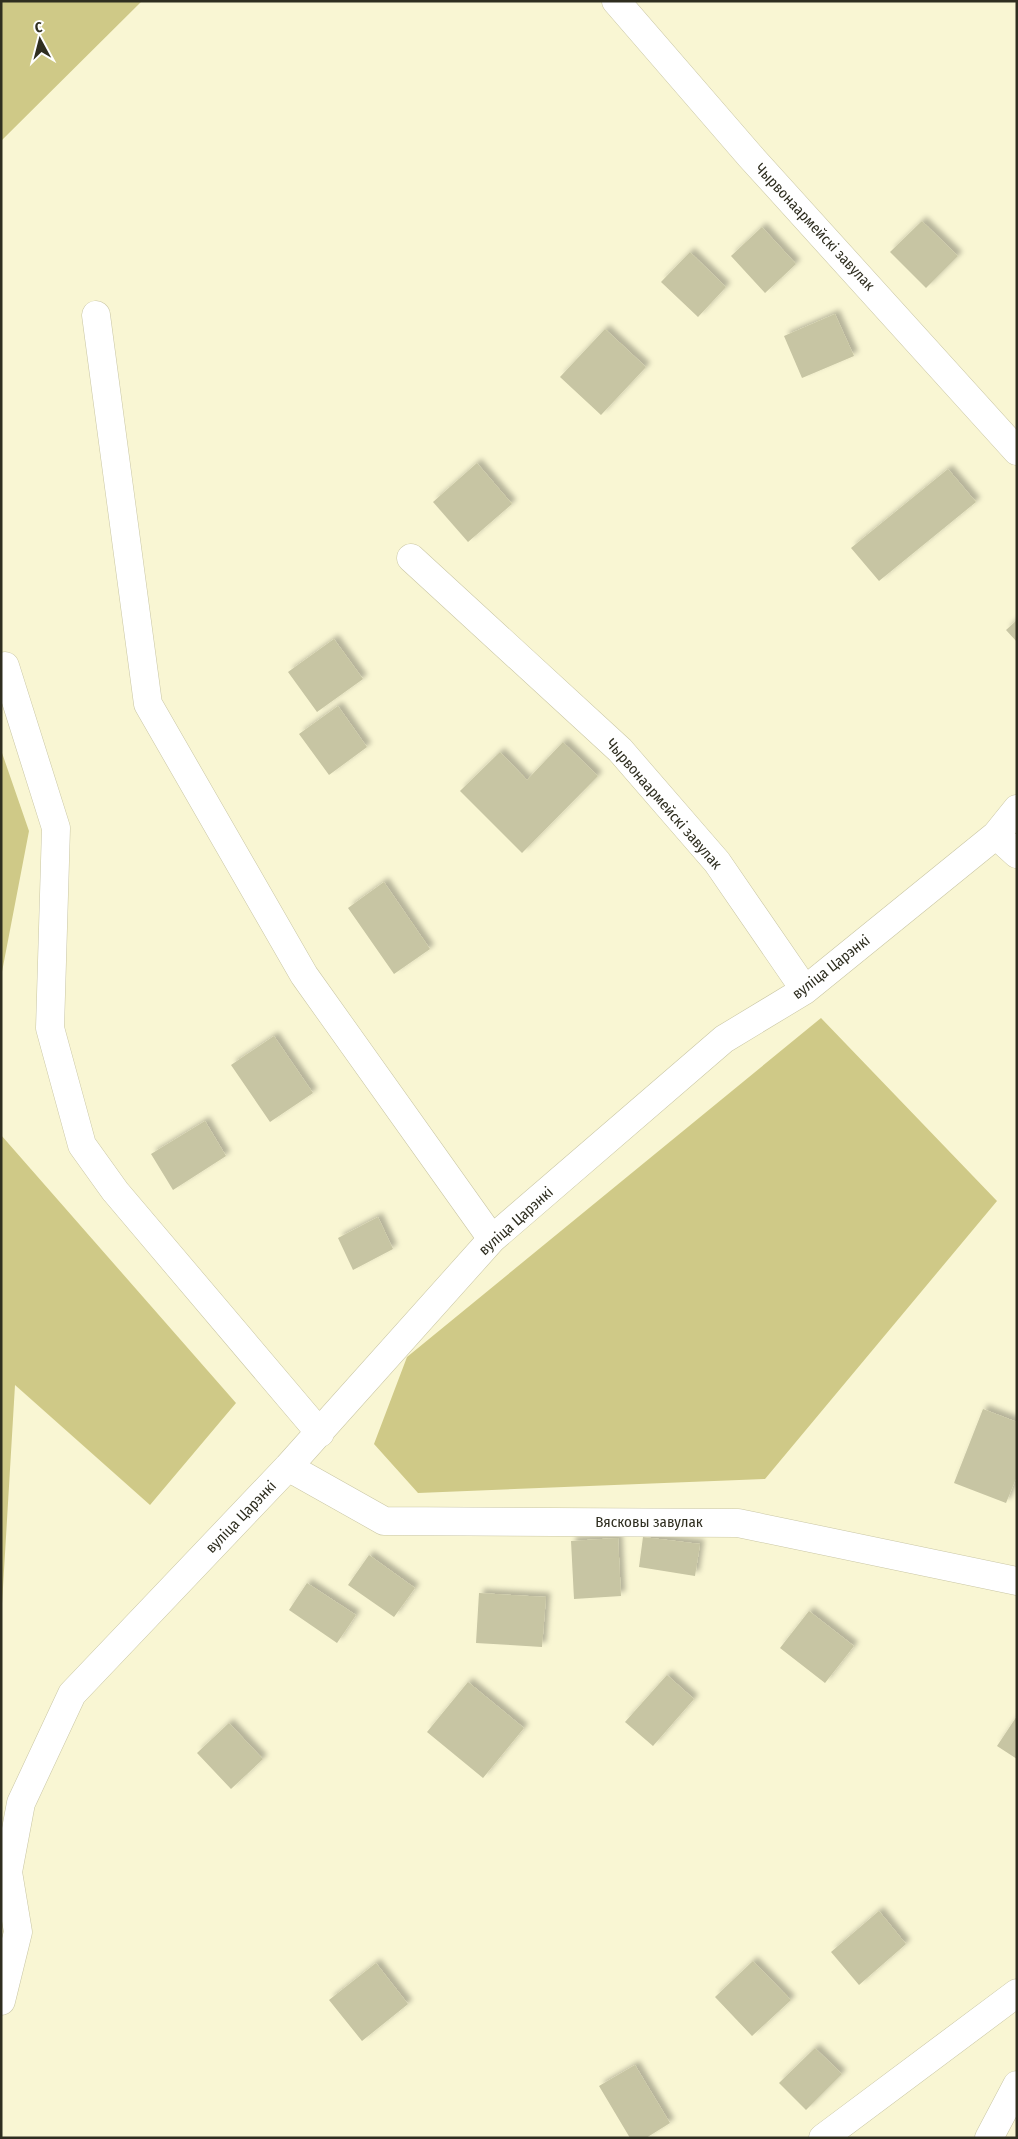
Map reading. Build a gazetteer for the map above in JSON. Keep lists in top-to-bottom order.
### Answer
{
  "streets": {
    "street": ["Чырвонаармейскі завулак", "вуліца Царэнкі", "Вясковы завулак"]
  },
  "crossings": [
    ["Чырвонаармейскі завулак", "вуліца Царэнкі"],
    ["вуліца Царэнкі", "Вясковы завулак"]
  ],
  "north": "top"
}
